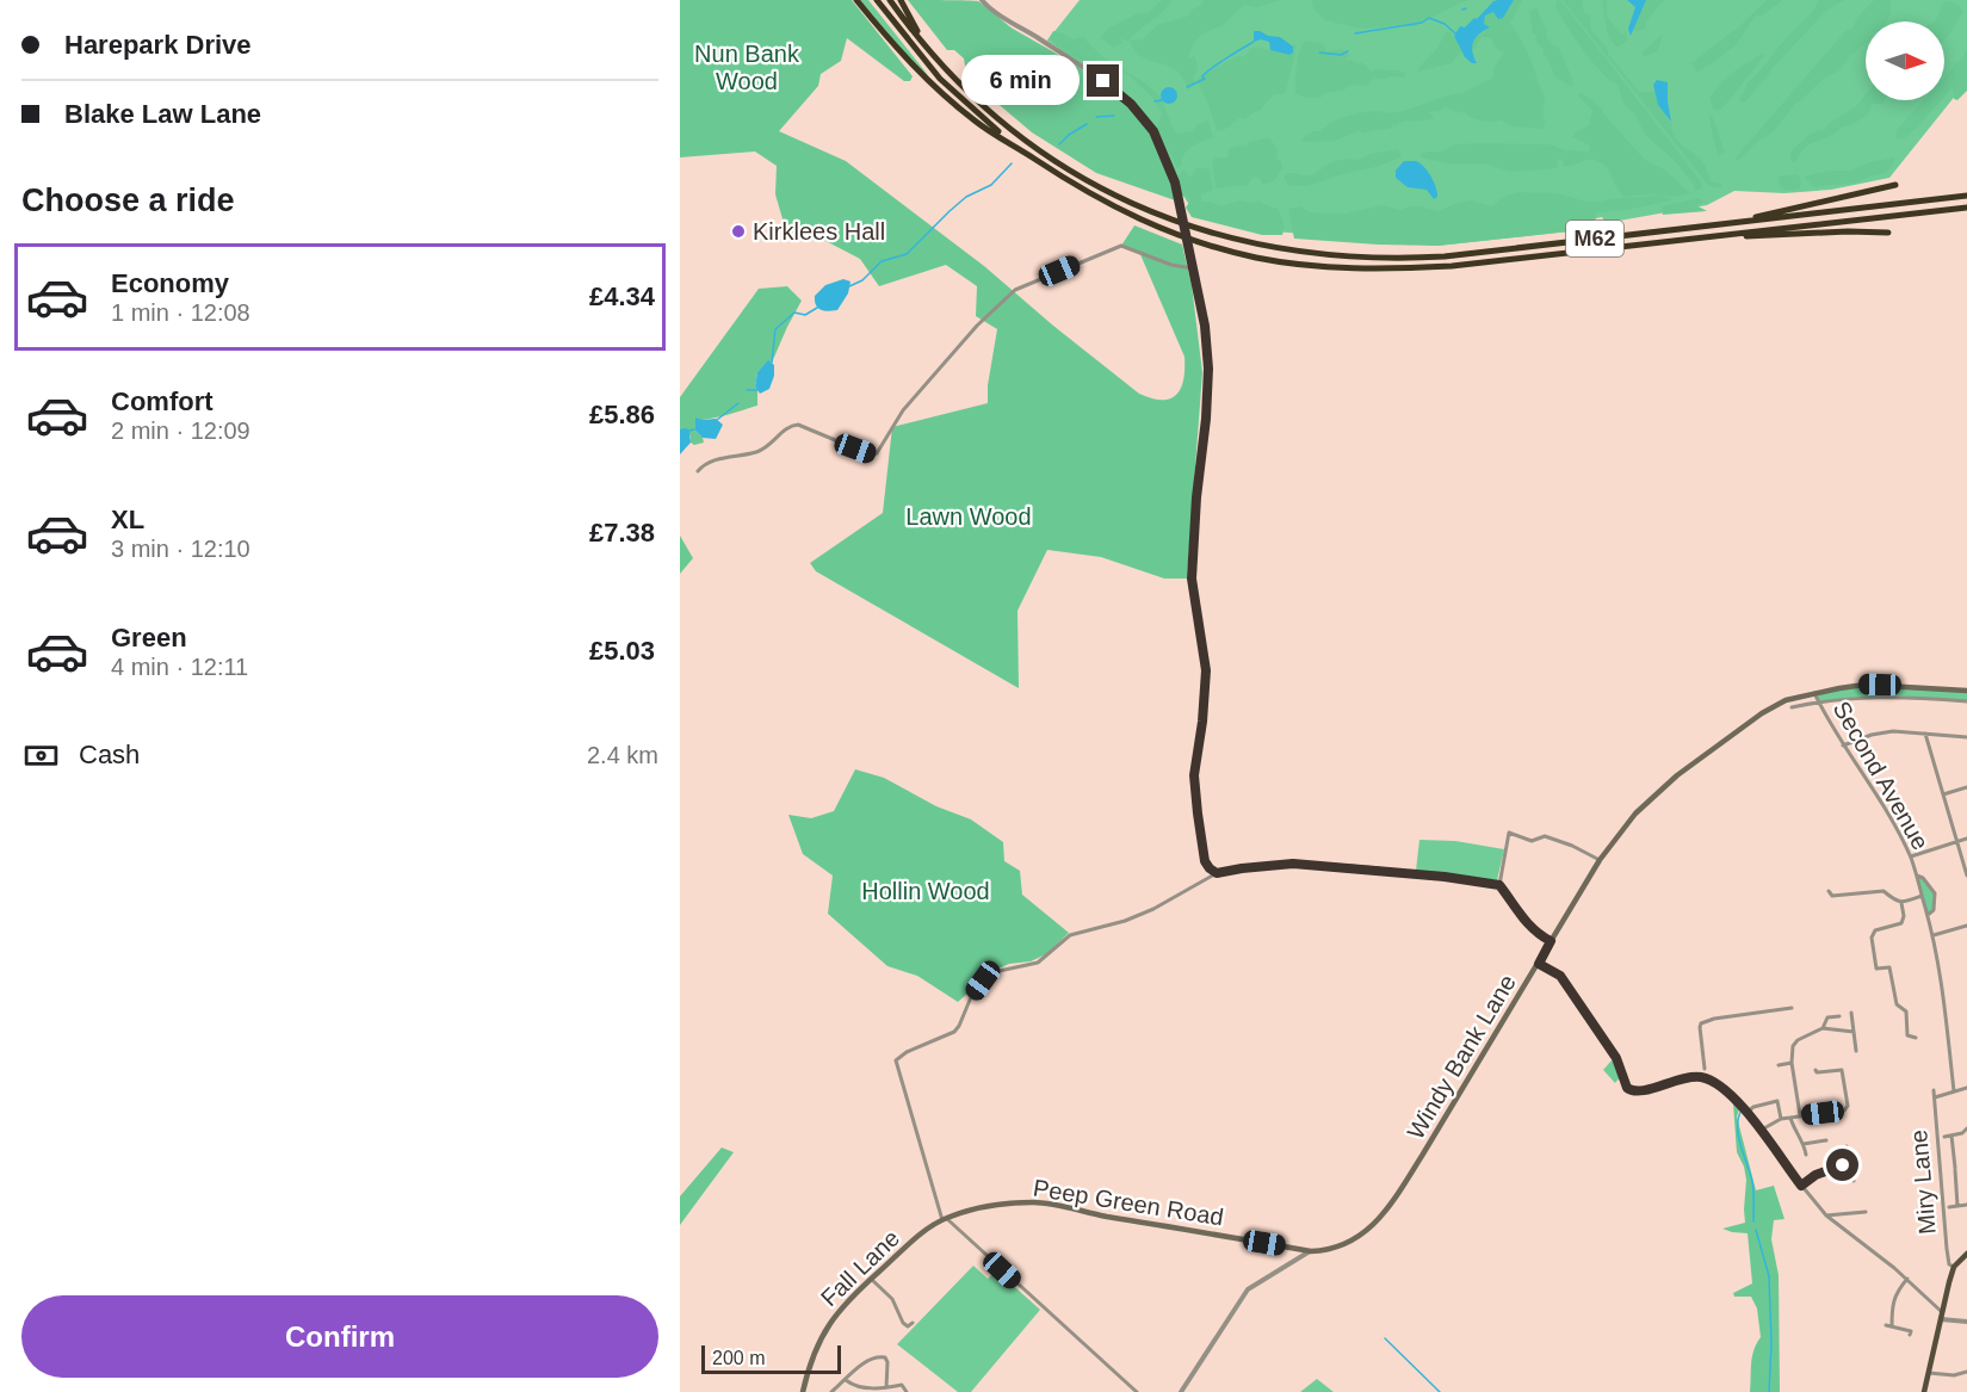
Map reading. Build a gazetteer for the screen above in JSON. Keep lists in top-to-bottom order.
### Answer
{
  "streets": {
    "highway": ["M62"],
    "main road": ["Windy Bank Lane", "Peep Green Road", "Fall Lane"],
    "street": ["Second Avenue", "Miry Lane"]
  },
  "crossings": [
    ["Second Avenue", "Windy Bank Lane"],
    ["Windy Bank Lane", "Peep Green Road"],
    ["Peep Green Road", "Fall Lane"]
  ],
  "parks": ["Nun Bank Wood", "Lawn Wood", "Hollin Wood"],
  "places": ["Kirklees Hall"],
  "scale_bar": "200 m",
  "north": "right",
  "page": {
    "banner": ["Harepark Drive", "Blake Law Lane"],
    "bubble": "6 min",
    "heading": "Choose a ride",
    "list": [
      {
        "name": "Economy",
        "note": "1 min · 12:08",
        "value": "£4.34"
      },
      {
        "name": "Comfort",
        "note": "2 min · 12:09",
        "value": "£5.86"
      },
      {
        "name": "XL",
        "note": "3 min · 12:10",
        "value": "£7.38"
      },
      {
        "name": "Green",
        "note": "4 min · 12:11",
        "value": "£5.03"
      }
    ],
    "pay": ["Cash", "2.4 km"],
    "buttons": "Confirm",
    "scale": "200 m"
  }
}
